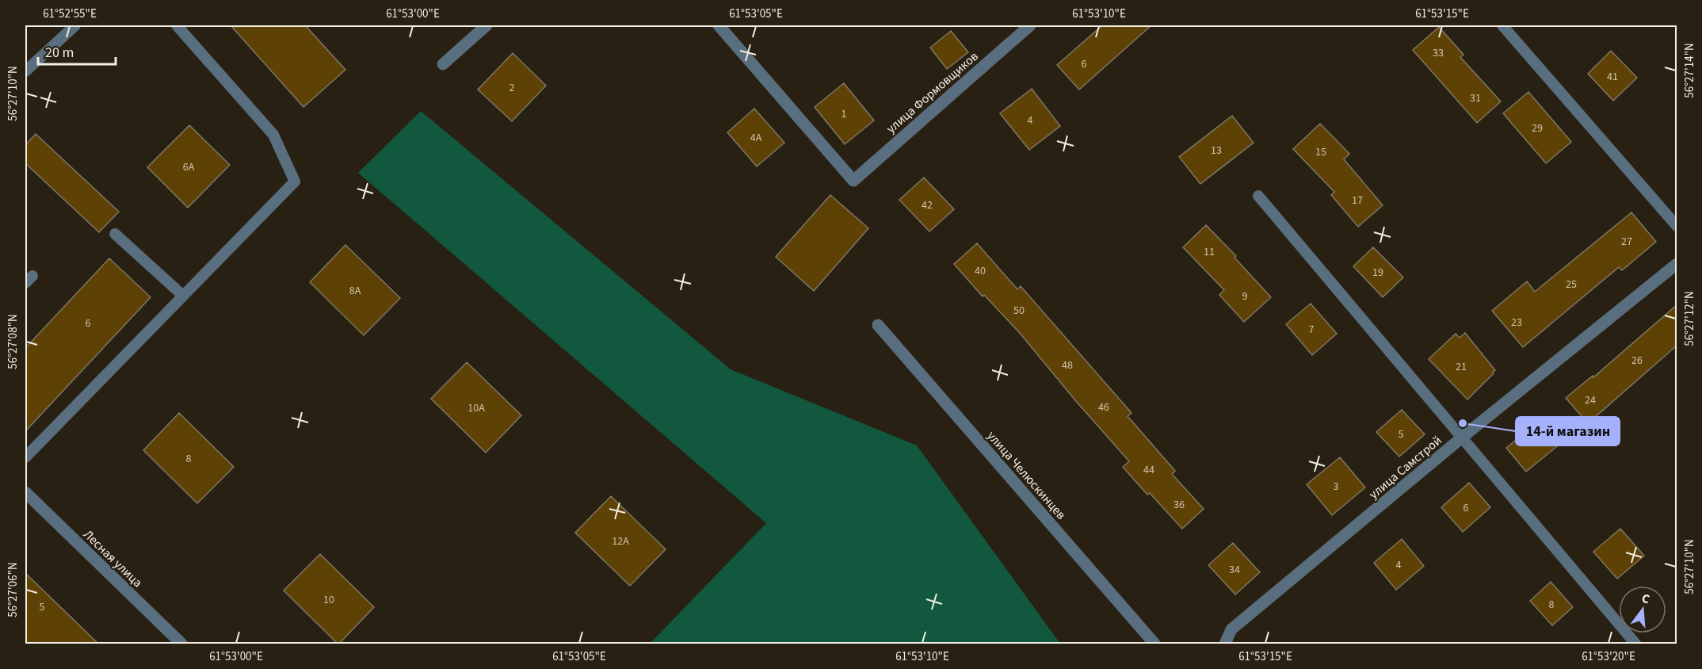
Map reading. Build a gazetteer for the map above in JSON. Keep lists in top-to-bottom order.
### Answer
{
  "streets": {
    "street": [
      "улица Формовщиков",
      "улица Самстрой",
      "улица Челюскинцев",
      "Лесная улица"
    ]
  },
  "places": ["14-й магазин"],
  "house_numbers": [
    "33",
    "6",
    "41",
    "2",
    "31",
    "1",
    "4",
    "29",
    "4А",
    "13",
    "15",
    "6А",
    "17",
    "42",
    "27",
    "11",
    "40",
    "19",
    "25",
    "8А",
    "9",
    "50",
    "23",
    "6",
    "7",
    "26",
    "48",
    "21",
    "24",
    "46",
    "10А",
    "5",
    "8",
    "44",
    "3",
    "36",
    "6",
    "12А",
    "4",
    "34",
    "10",
    "8",
    "5"
  ],
  "scale_bar": "20 m",
  "north": "top",
  "coordinates": [
    "61°52'55\"E",
    "61°53'00\"E",
    "61°53'05\"E",
    "61°53'10\"E",
    "61°53'15\"E",
    "56°27'14\"N",
    "56°27'10\"N",
    "56°27'12\"N",
    "56°27'08\"N",
    "56°27'06\"N",
    "61°53'20\"E"
  ]
}
